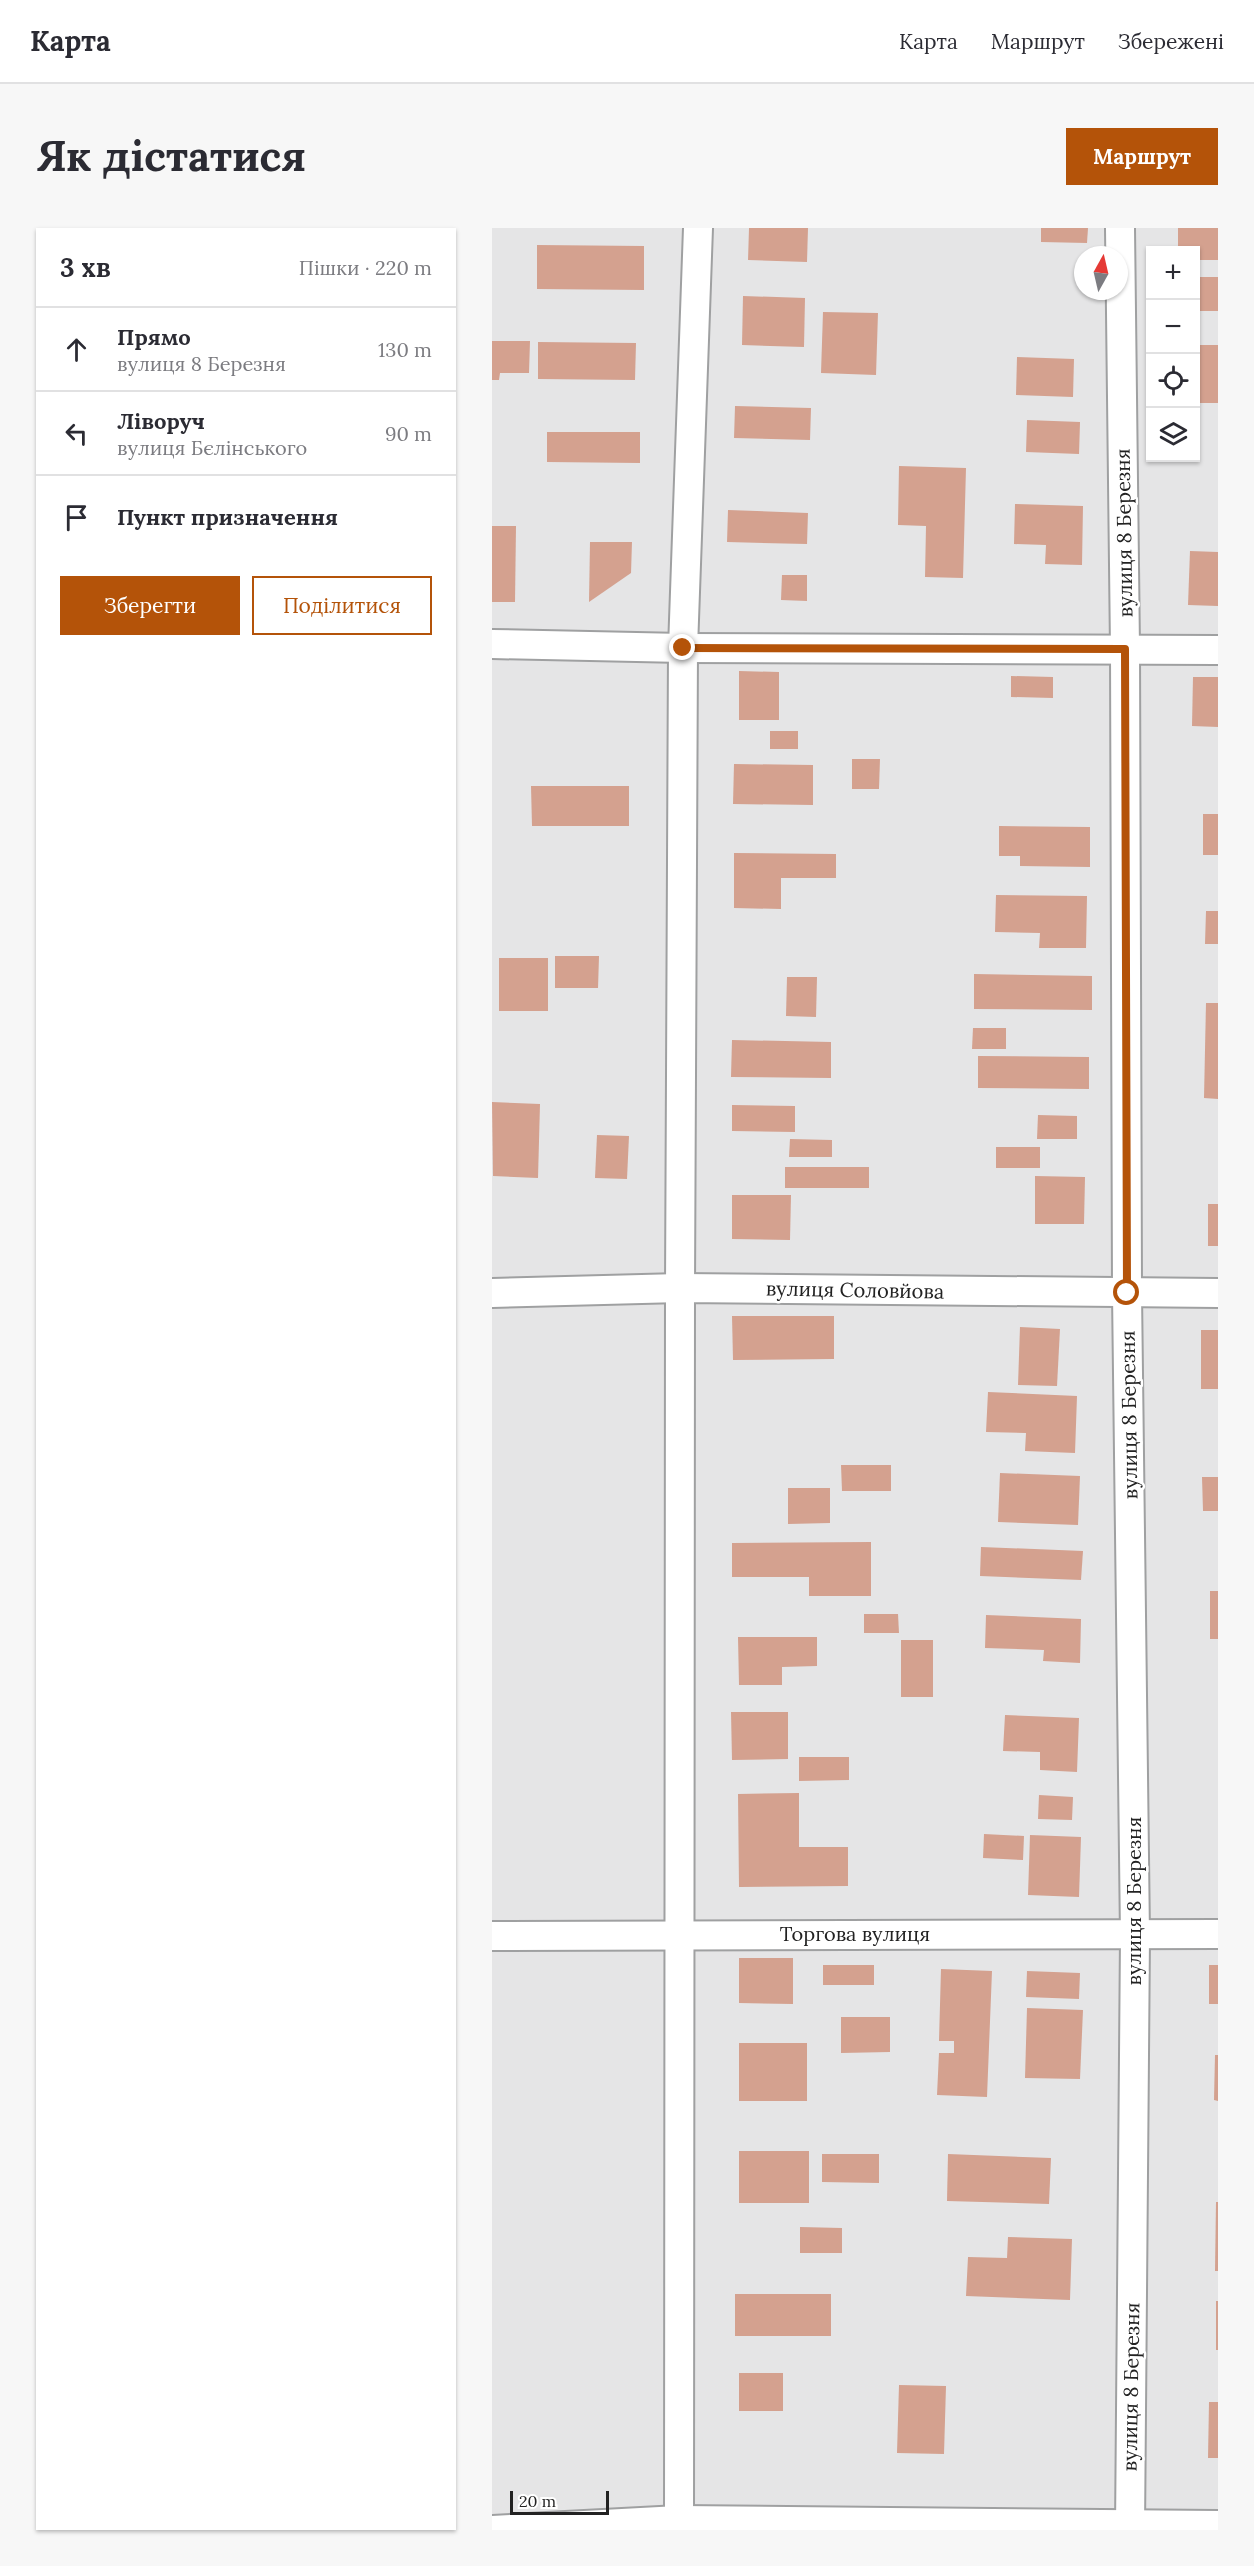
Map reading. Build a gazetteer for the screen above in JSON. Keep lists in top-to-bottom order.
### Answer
{
  "streets": {
    "street": ["вулиця 8 Березня", "вулиця Соловйова", "Торгова вулиця"]
  },
  "crossings": [
    ["вулиця 8 Березня", "вулиця Соловйова"],
    ["вулиця 8 Березня", "Торгова вулиця"]
  ],
  "scale_bar": "20 m",
  "north": "top",
  "page": {
    "header": "Карта",
    "nav": ["Карта", "Маршрут", "Збережені"],
    "buttons": [
      "Маршрут",
      ["Зберегти", "Поділитися"]
    ],
    "title": "Як дістатися",
    "heading": ["3 хв", "Пішки · 220 m"],
    "map_buttons": ["+", "−"],
    "list": [
      ["Прямо", "вулиця 8 Березня", "130 m"],
      ["Ліворуч", "вулиця Бєлінського", "90 m"],
      "Пункт призначення"
    ],
    "scale": "20 m"
  }
}
